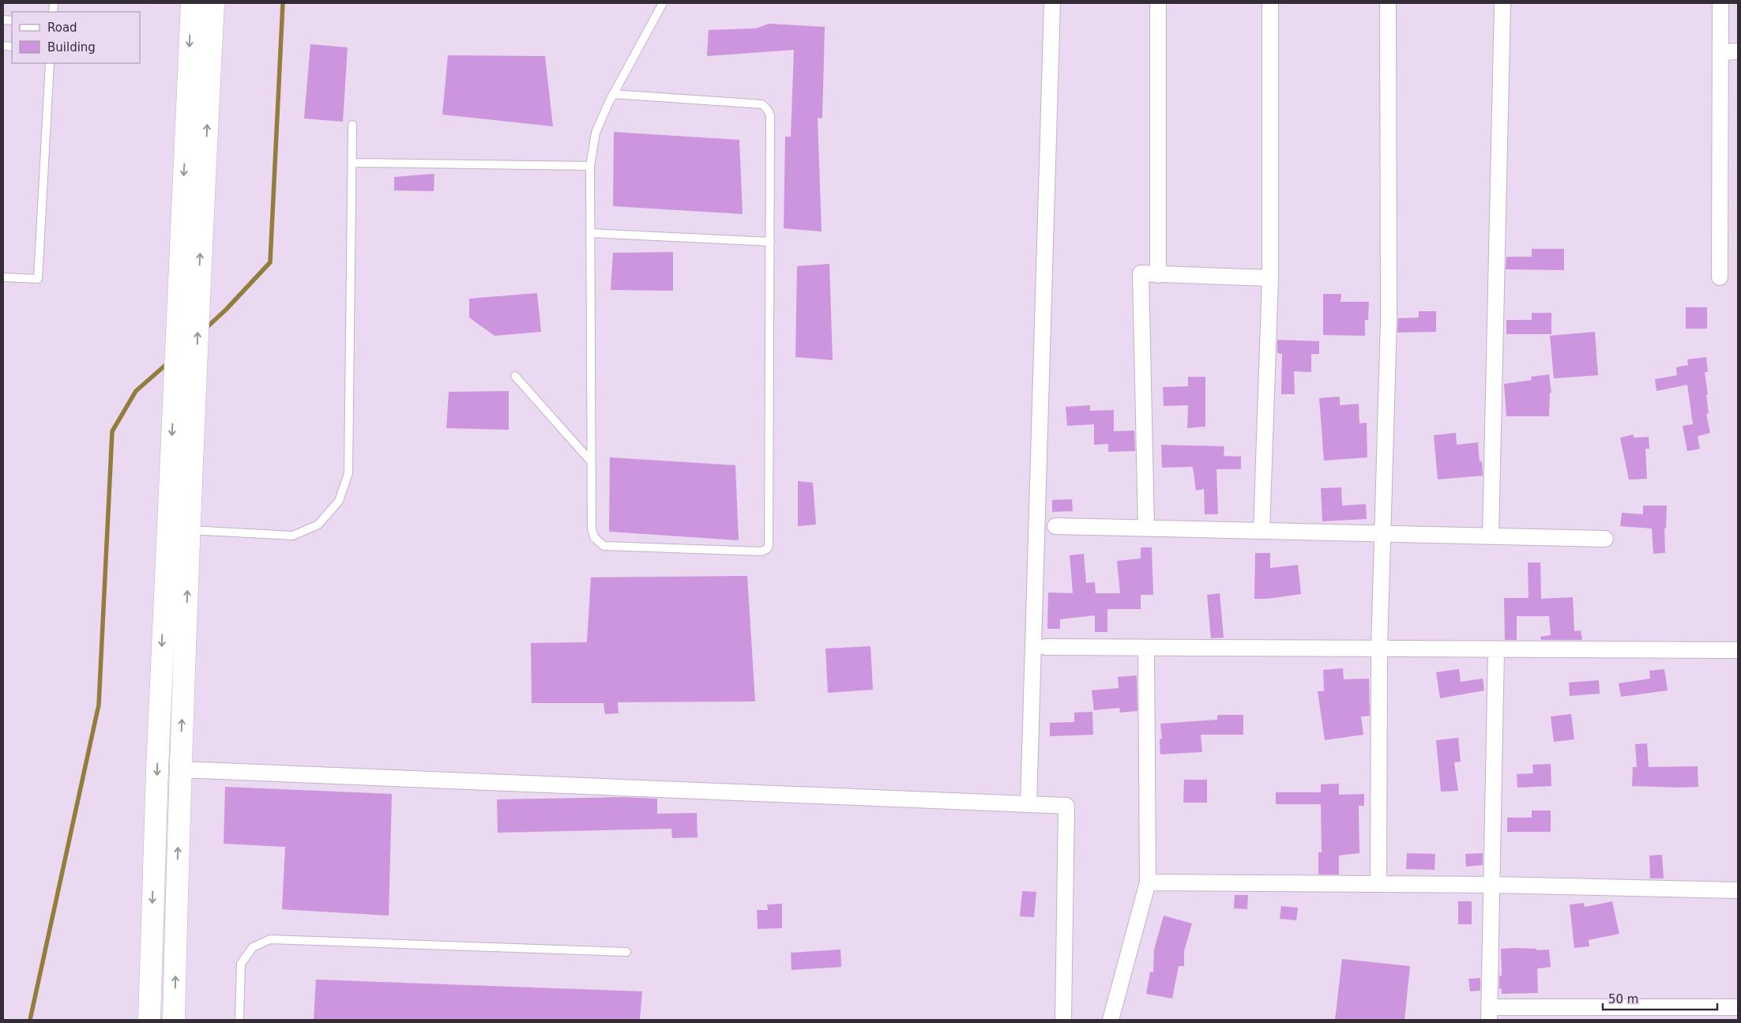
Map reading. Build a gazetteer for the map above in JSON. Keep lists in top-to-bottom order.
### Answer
{
  "legend": ["Road", "Building"],
  "scale_bar": "50 m"
}
